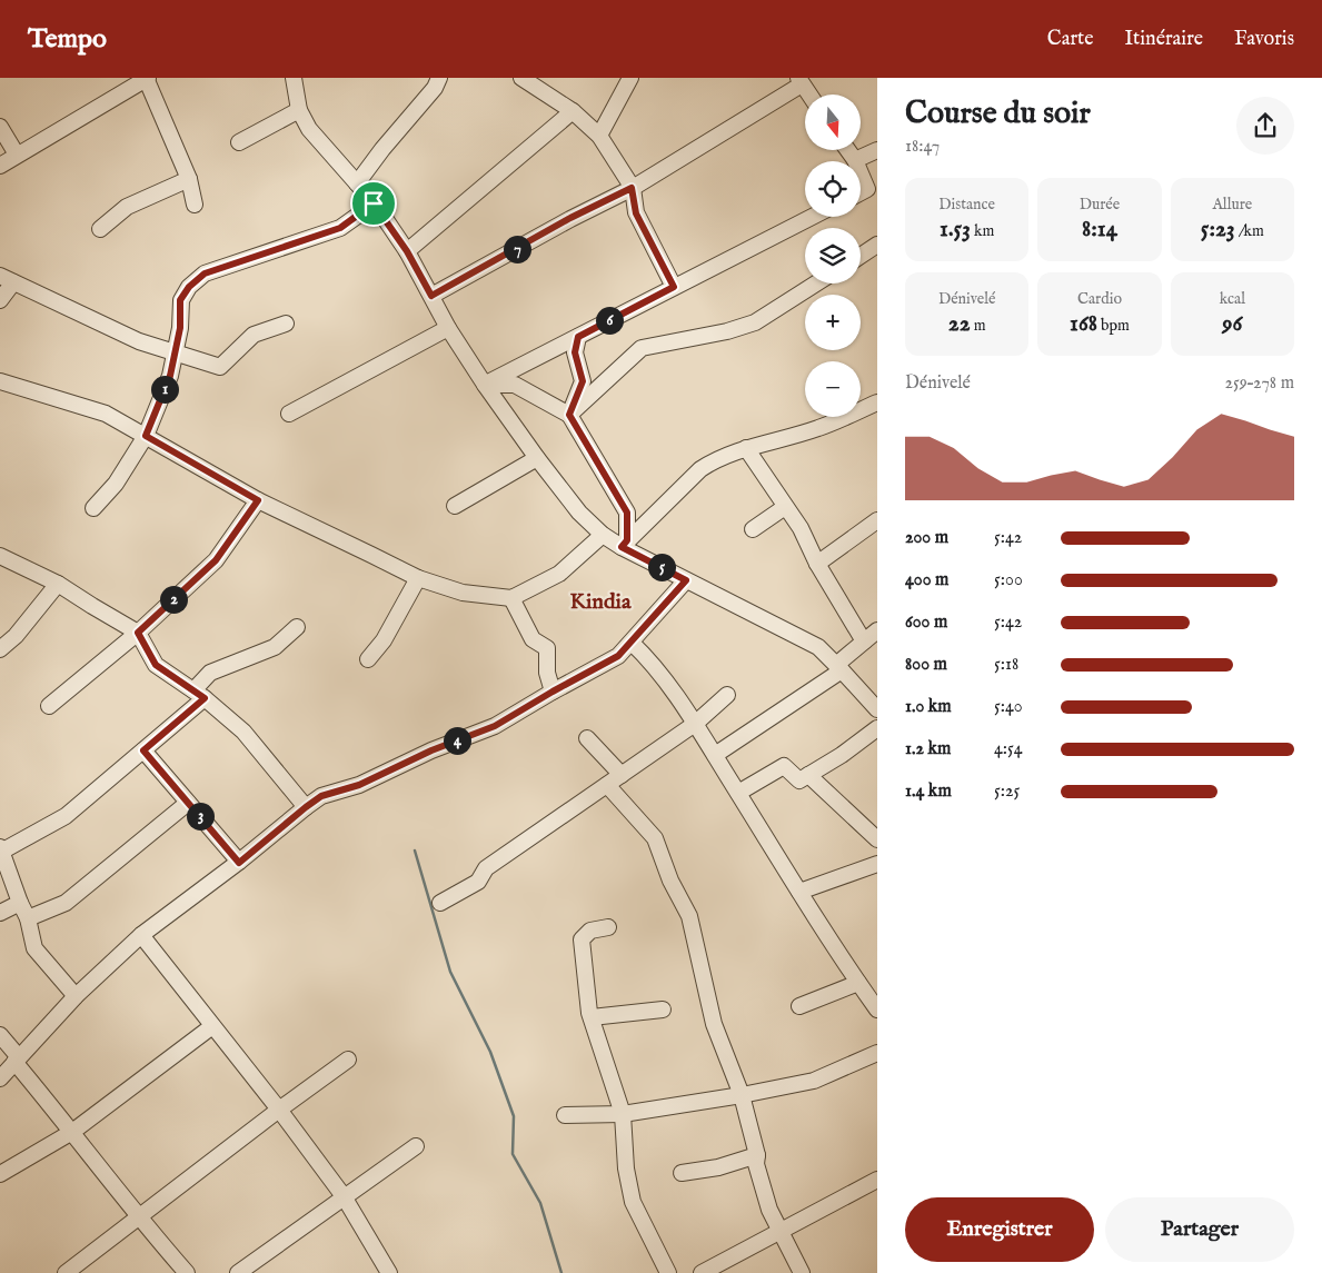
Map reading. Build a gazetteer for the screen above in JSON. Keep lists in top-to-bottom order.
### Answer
{
  "districts": ["Kindia"],
  "north": "bottom",
  "page": {
    "header": "Tempo",
    "nav": ["Carte", "Itinéraire", "Favoris"],
    "heading": ["Course du soir", "18:47"],
    "map_buttons": ["+", "−"],
    "stats": [
      ["Distance", "1.53 km"],
      ["Durée", "8:14"],
      ["Allure", "5:23 /km"],
      ["Dénivelé", "22 m"],
      ["Cardio", "168 bpm"],
      ["kcal", "96"]
    ],
    "pins": [
      "7",
      "6",
      "1",
      "5",
      "2",
      "4",
      "3"
    ],
    "chart": ["Dénivelé", "259–278 m"],
    "list": [
      {
        "name": "200 m",
        "note": "5:42"
      },
      {
        "name": "400 m",
        "note": "5:00"
      },
      {
        "name": "600 m",
        "note": "5:42"
      },
      {
        "name": "800 m",
        "note": "5:18"
      },
      {
        "name": "1.0 km",
        "note": "5:40"
      },
      {
        "name": "1.2 km",
        "note": "4:54"
      },
      {
        "name": "1.4 km",
        "note": "5:25"
      }
    ],
    "buttons": ["Enregistrer", "Partager"]
  }
}
